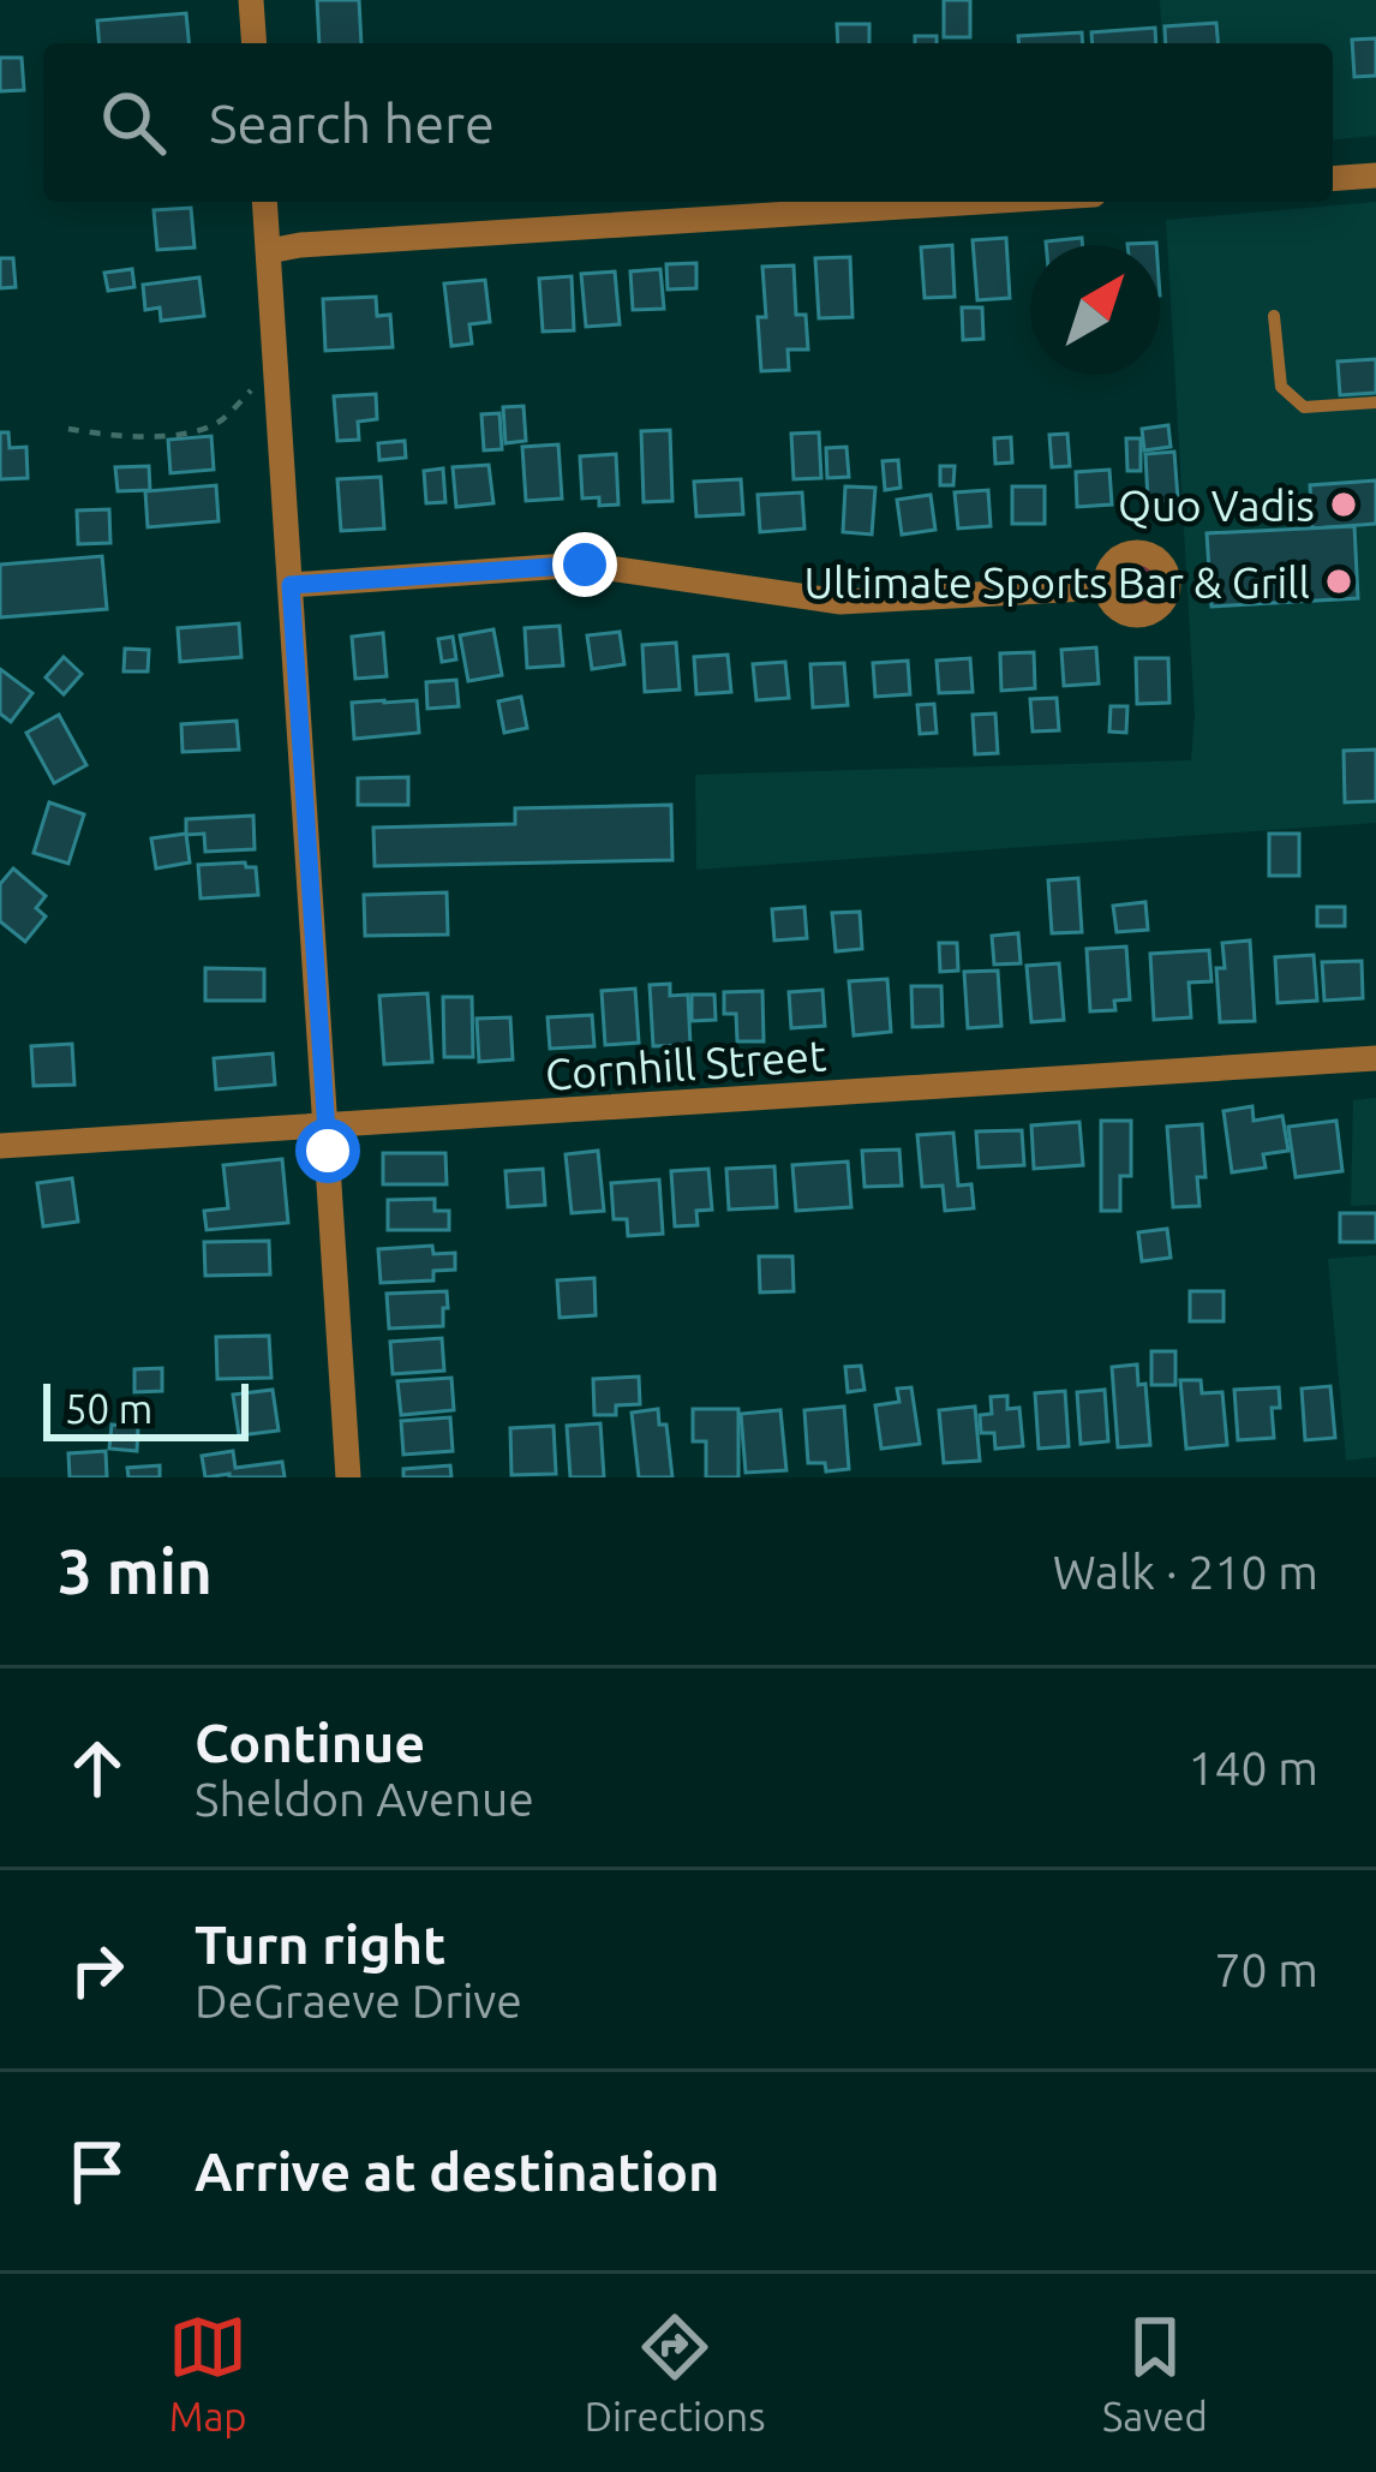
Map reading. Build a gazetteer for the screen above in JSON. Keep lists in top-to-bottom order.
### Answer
{
  "streets": {
    "street": ["Cornhill Street"]
  },
  "places": ["Quo Vadis", "Ultimate Sports Bar & Grill"],
  "scale_bar": "50 m",
  "north": "top right",
  "page": {
    "search": "Search here",
    "scale": "50 m",
    "heading": ["3 min", "Walk · 210 m"],
    "list": [
      ["Continue", "Sheldon Avenue", "140 m"],
      ["Turn right", "DeGraeve Drive", "70 m"],
      "Arrive at destination"
    ],
    "nav": ["Map", "Directions", "Saved"]
  }
}
